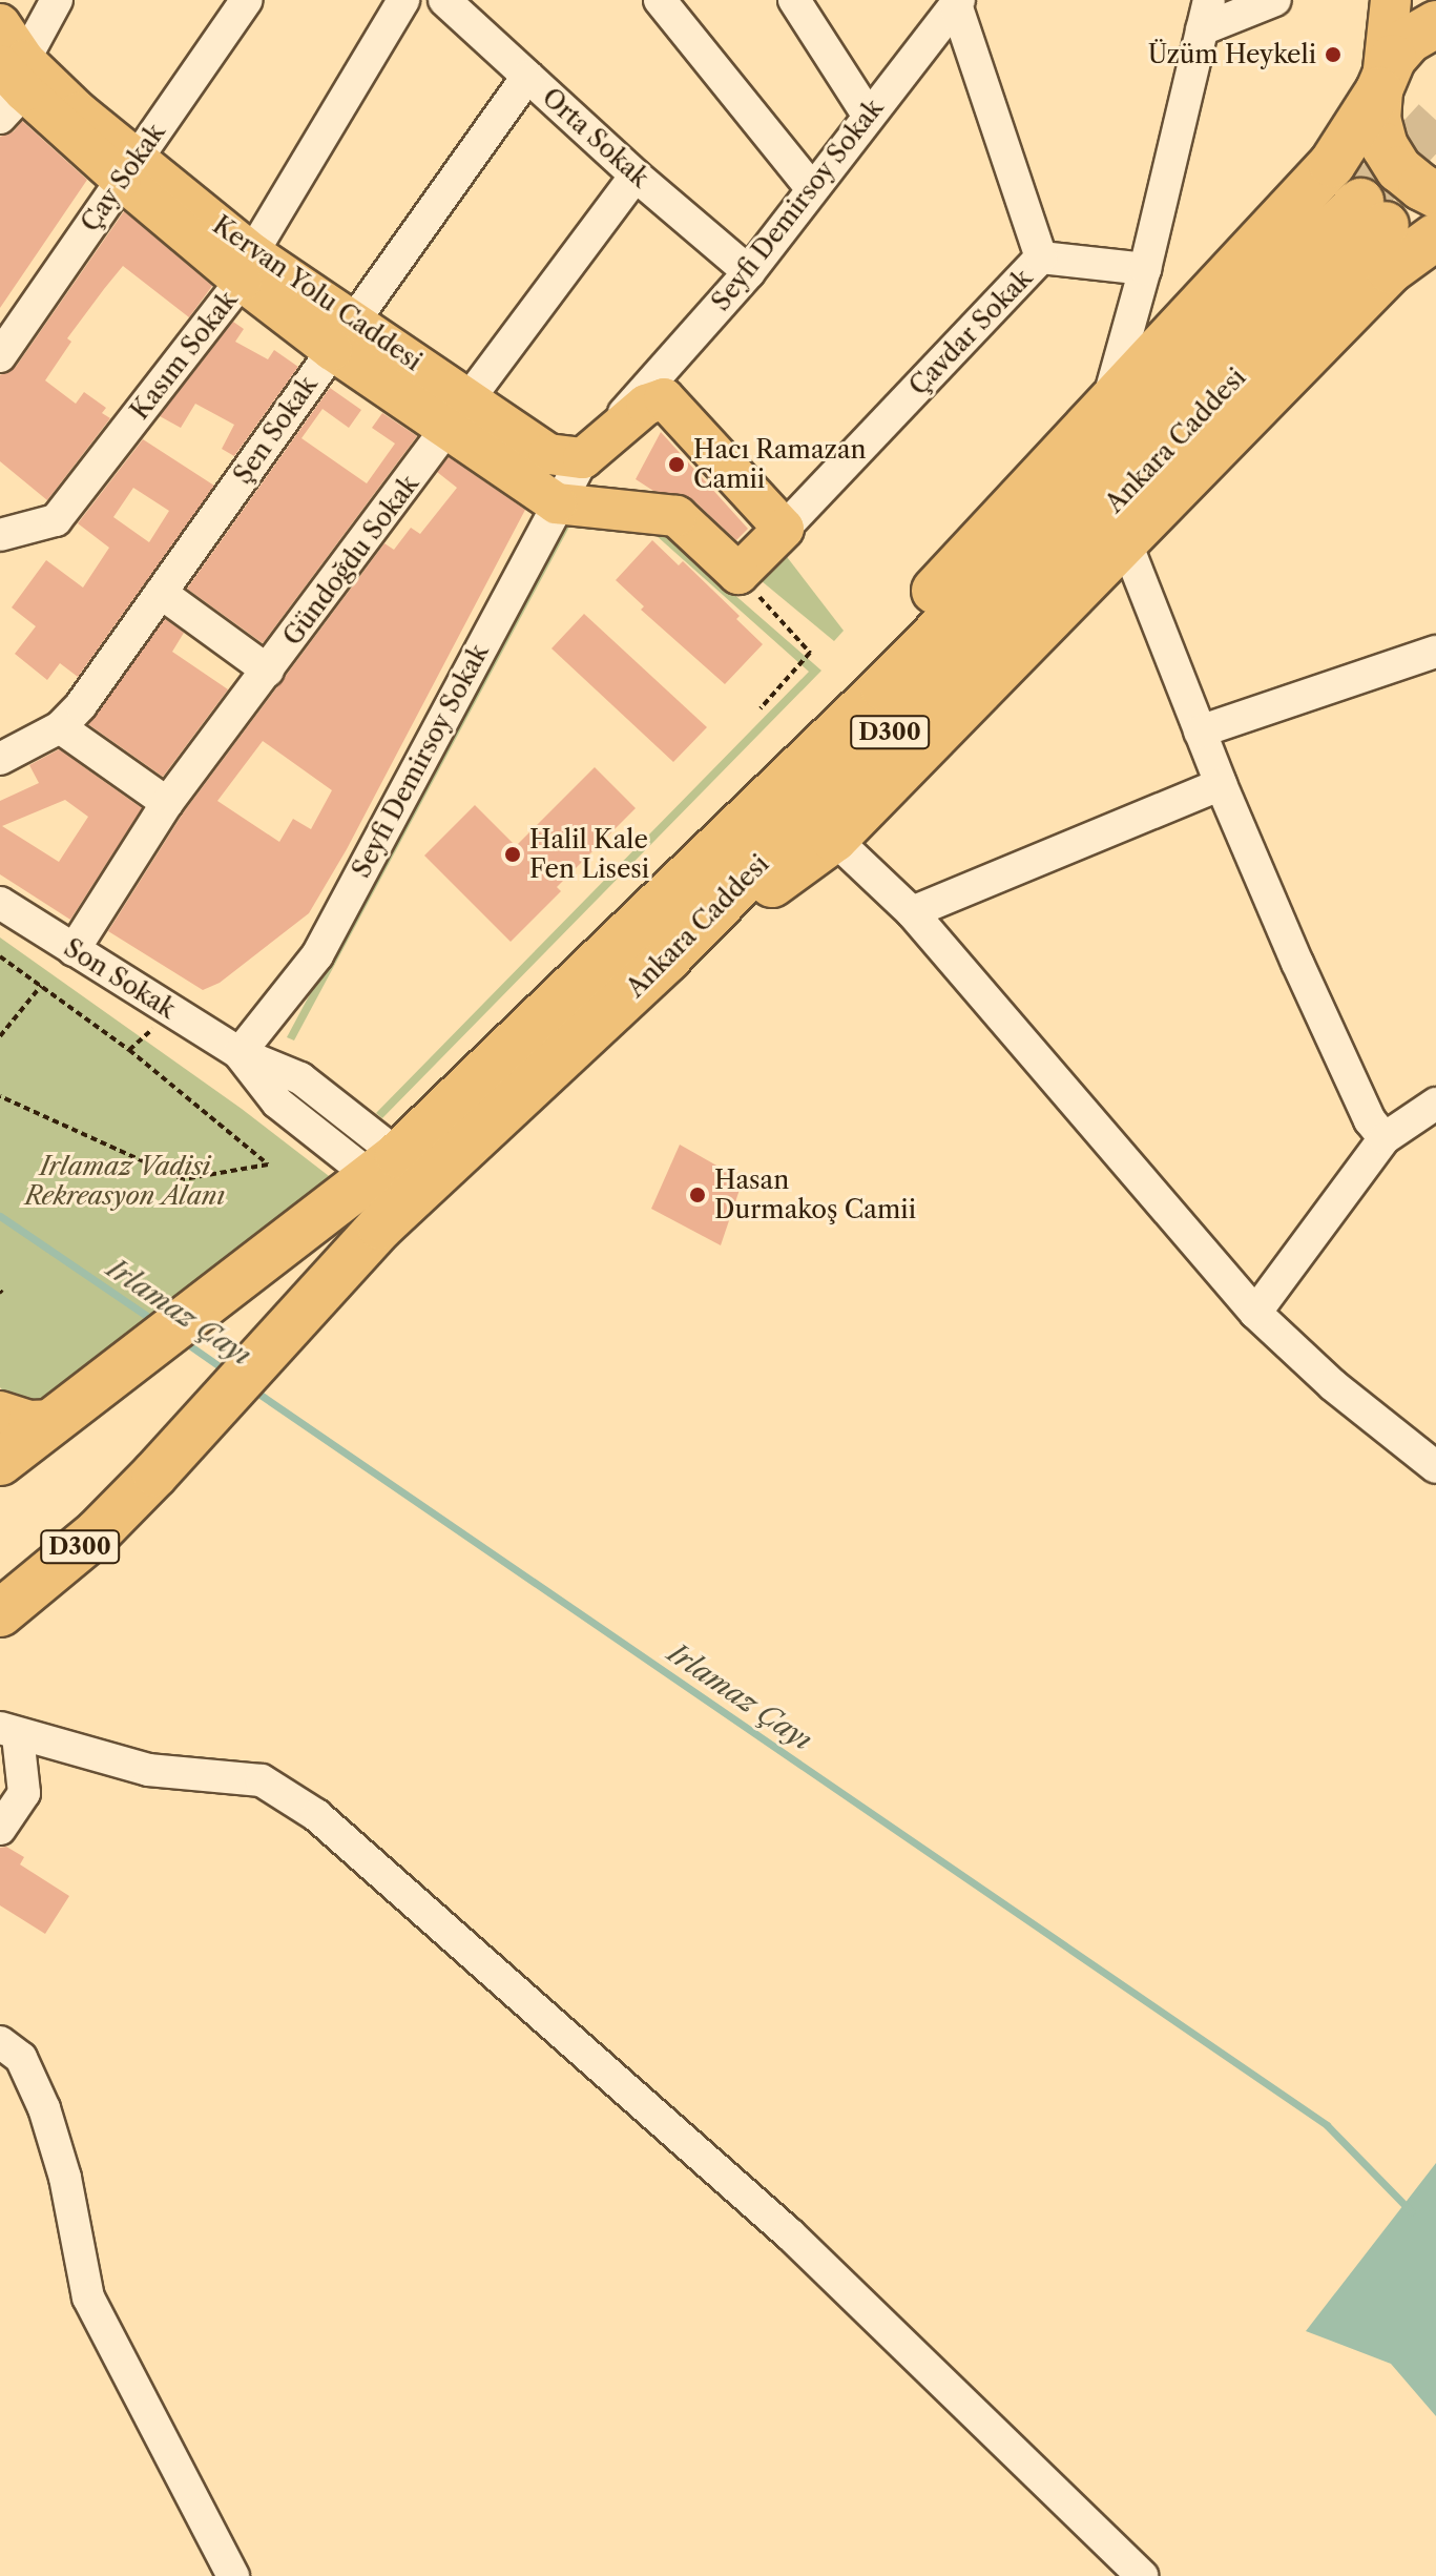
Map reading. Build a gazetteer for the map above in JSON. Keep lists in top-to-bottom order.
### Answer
{
  "streets": {
    "highway": ["Ankara Caddesi", "D300"],
    "main road": ["Kervan Yolu Caddesi"],
    "street": [
      "Orta Sokak",
      "Çay Sokak",
      "Seyfi Demirsoy Sokak",
      "Çavdar Sokak",
      "Kasım Sokak",
      "Şen Sokak",
      "Gündoğdu Sokak",
      "Son Sokak"
    ]
  },
  "crossings": [
    ["Orta Sokak", "Seyfi Demirsoy Sokak"],
    ["Orta Sokak", "Şen Sokak"],
    ["Orta Sokak", "Gündoğdu Sokak"],
    ["Çay Sokak", "Kervan Yolu Caddesi"],
    ["Seyfi Demirsoy Sokak", "Kervan Yolu Caddesi"],
    ["Seyfi Demirsoy Sokak", "Çavdar Sokak"],
    ["Seyfi Demirsoy Sokak", "Son Sokak"],
    ["Kervan Yolu Caddesi", "Kasım Sokak"],
    ["Kervan Yolu Caddesi", "Şen Sokak"],
    ["Kervan Yolu Caddesi", "Gündoğdu Sokak"],
    ["Ankara Caddesi", "Son Sokak"],
    ["Gündoğdu Sokak", "Son Sokak"]
  ],
  "water": ["Irlamaz Çayı"],
  "parks": ["Irlamaz Vadisi Rekreasyon Alanı"],
  "places": [
    "Üzüm Heykeli",
    "Hacı Ramazan Camii",
    "Halil Kale Fen Lisesi",
    "Hasan Durmakoş Camii"
  ]
}
